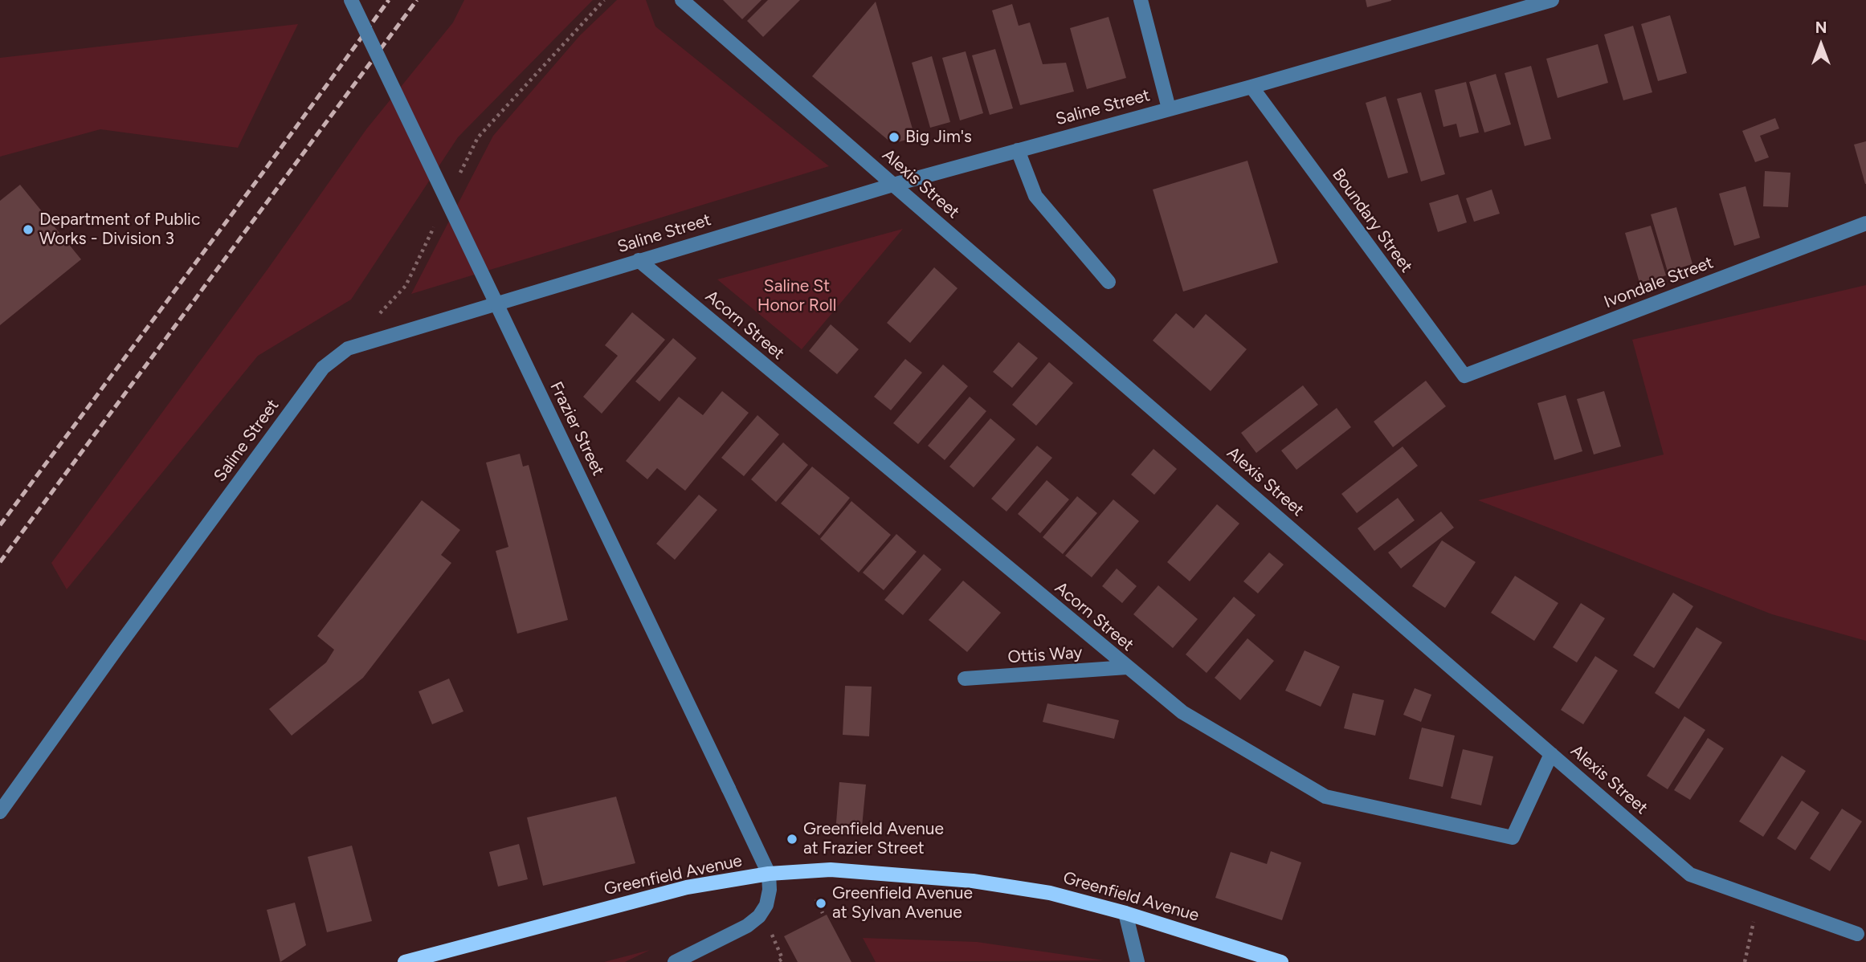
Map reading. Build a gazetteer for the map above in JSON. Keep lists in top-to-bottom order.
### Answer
{
  "streets": {
    "main road": ["Greenfield Avenue"],
    "street": [
      "Saline Street",
      "Alexis Street",
      "Boundary Street",
      "Ivondale Street",
      "Acorn Street",
      "Frazier Street",
      "Ottis Way"
    ]
  },
  "crossings": [
    ["Saline Street", "Alexis Street"],
    ["Saline Street", "Boundary Street"],
    ["Saline Street", "Acorn Street"],
    ["Alexis Street", "Acorn Street"],
    ["Boundary Street", "Ivondale Street"],
    ["Acorn Street", "Ottis Way"],
    ["Frazier Street", "Greenfield Avenue"]
  ],
  "parks": ["Saline St Honor Roll"],
  "places": [
    "Big Jim's",
    "Department of Public Works - Division 3",
    "Greenfield Avenue at Frazier Street",
    "Greenfield Avenue at Sylvan Avenue"
  ],
  "north": "top"
}
